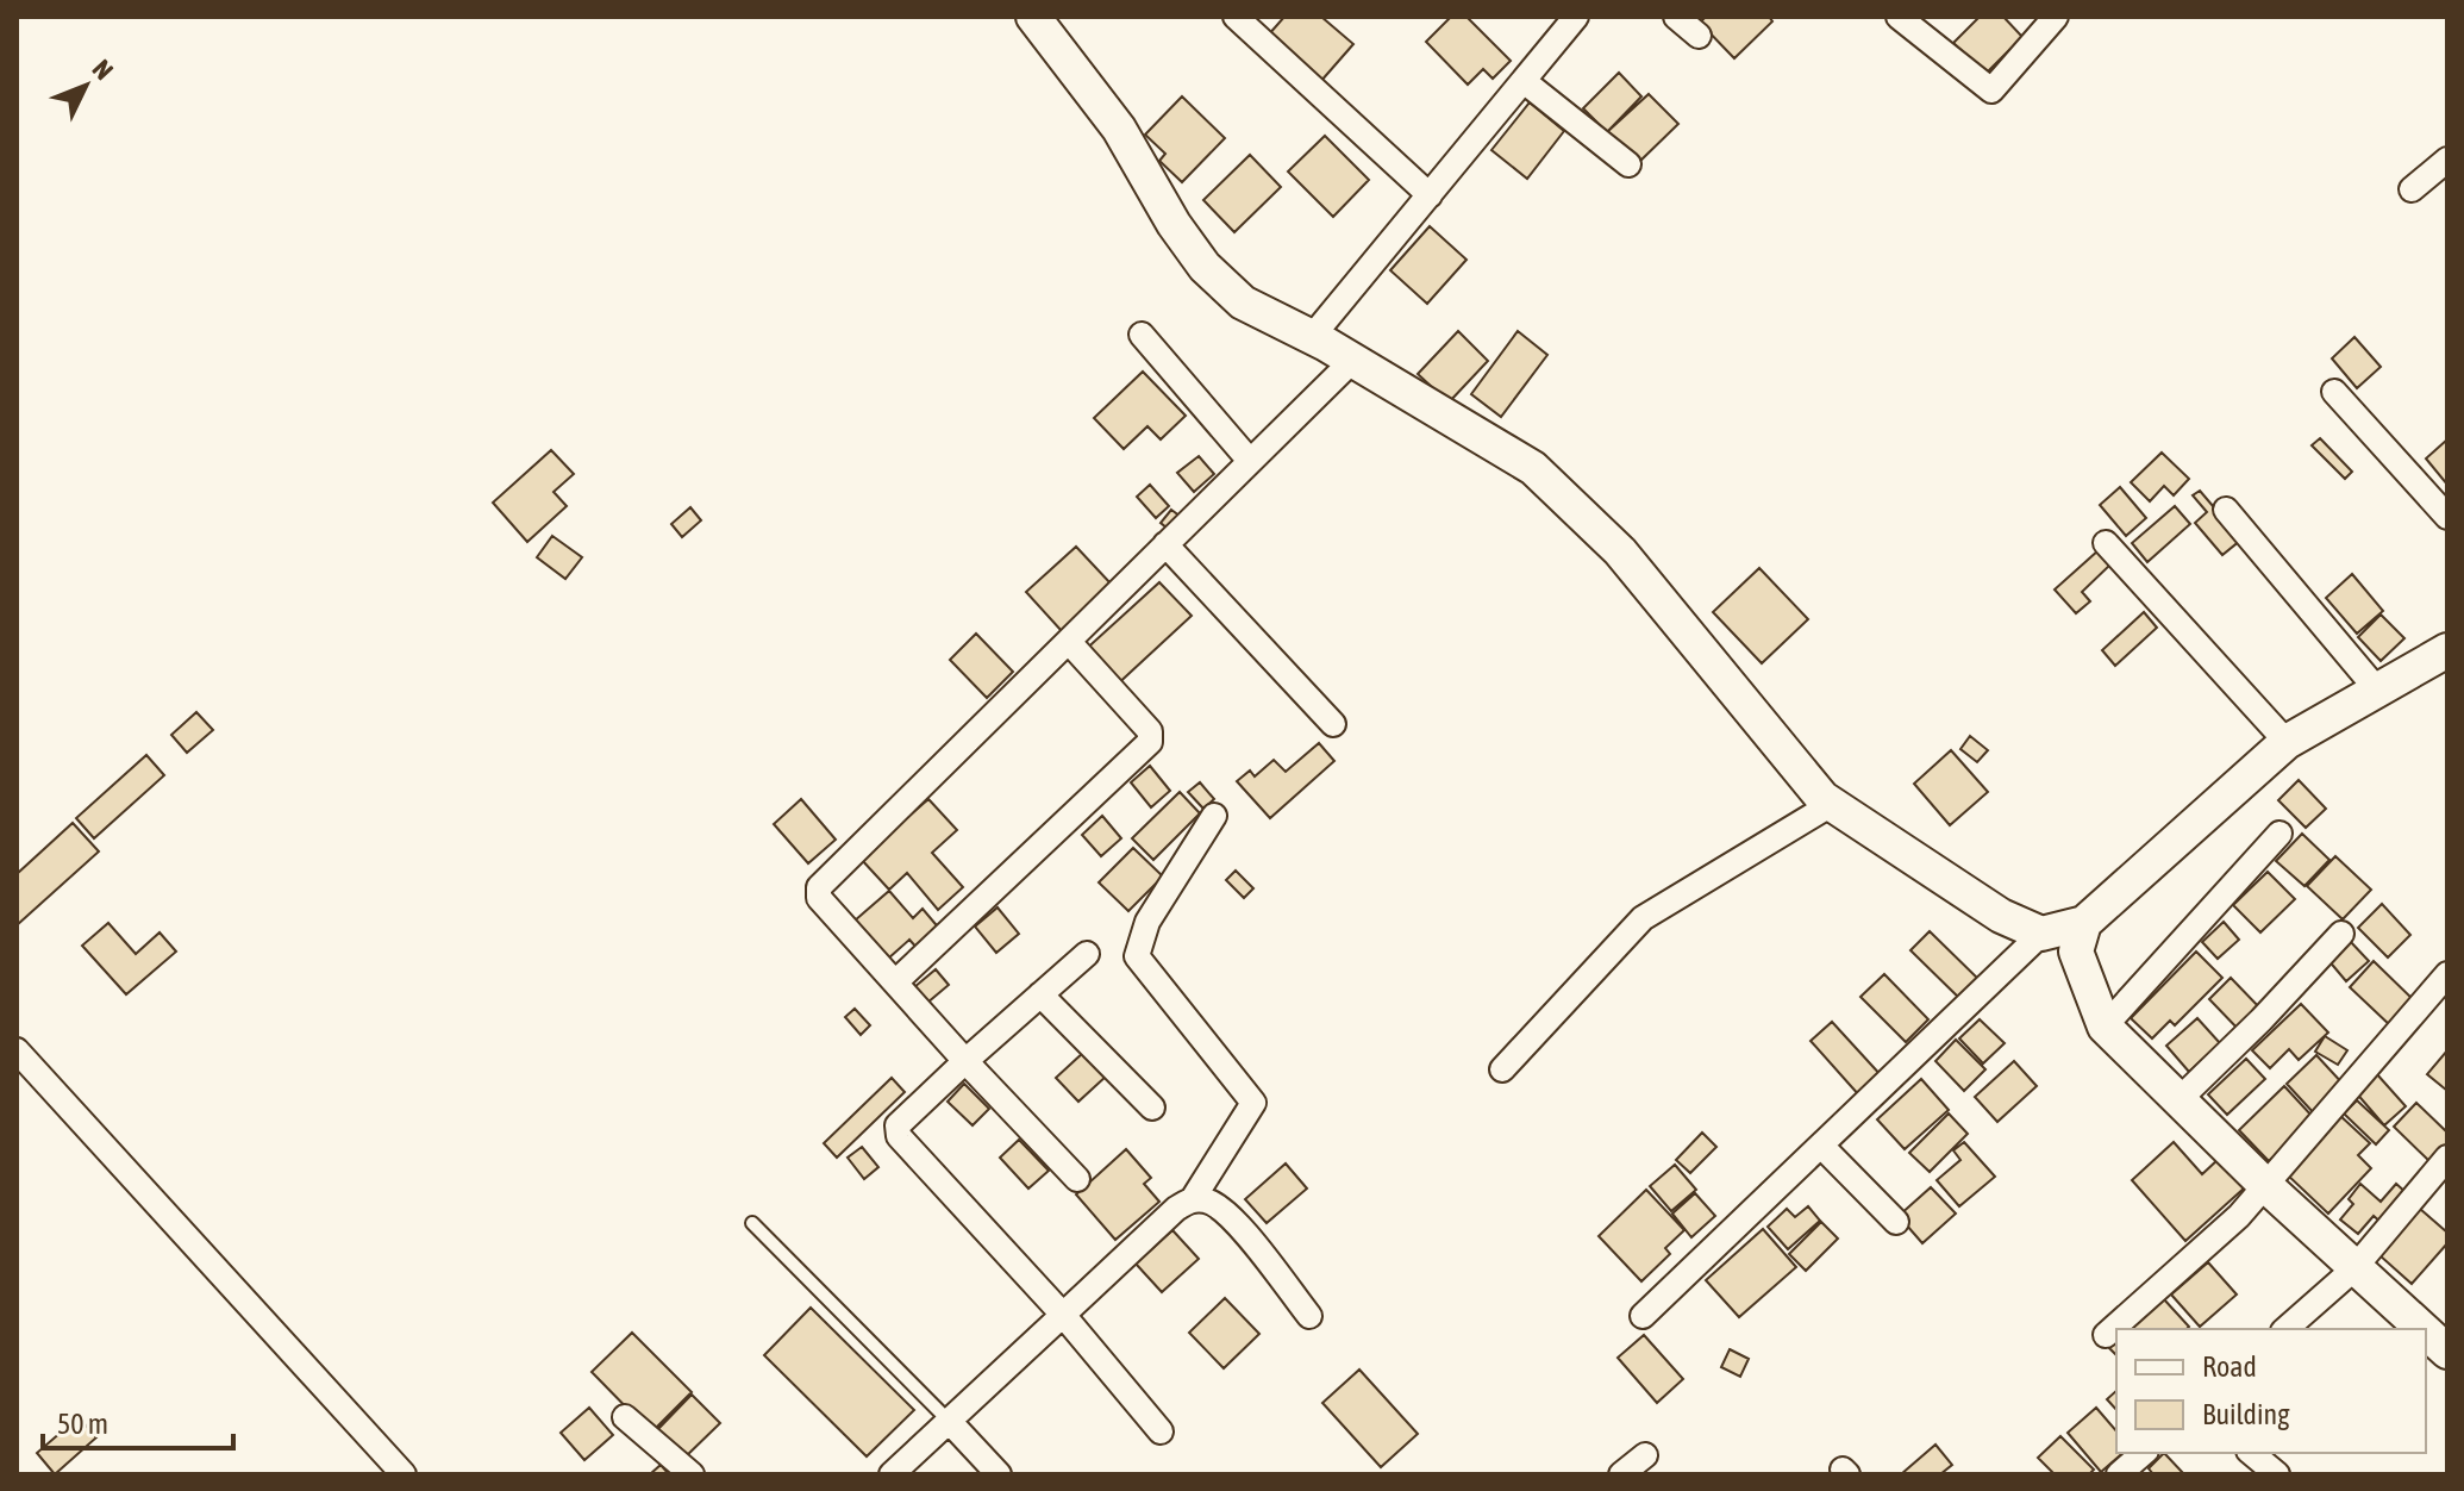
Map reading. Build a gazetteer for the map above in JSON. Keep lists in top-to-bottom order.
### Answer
{
  "legend": ["Road", "Building"],
  "scale_bar": "50 m",
  "north": "top right"
}
